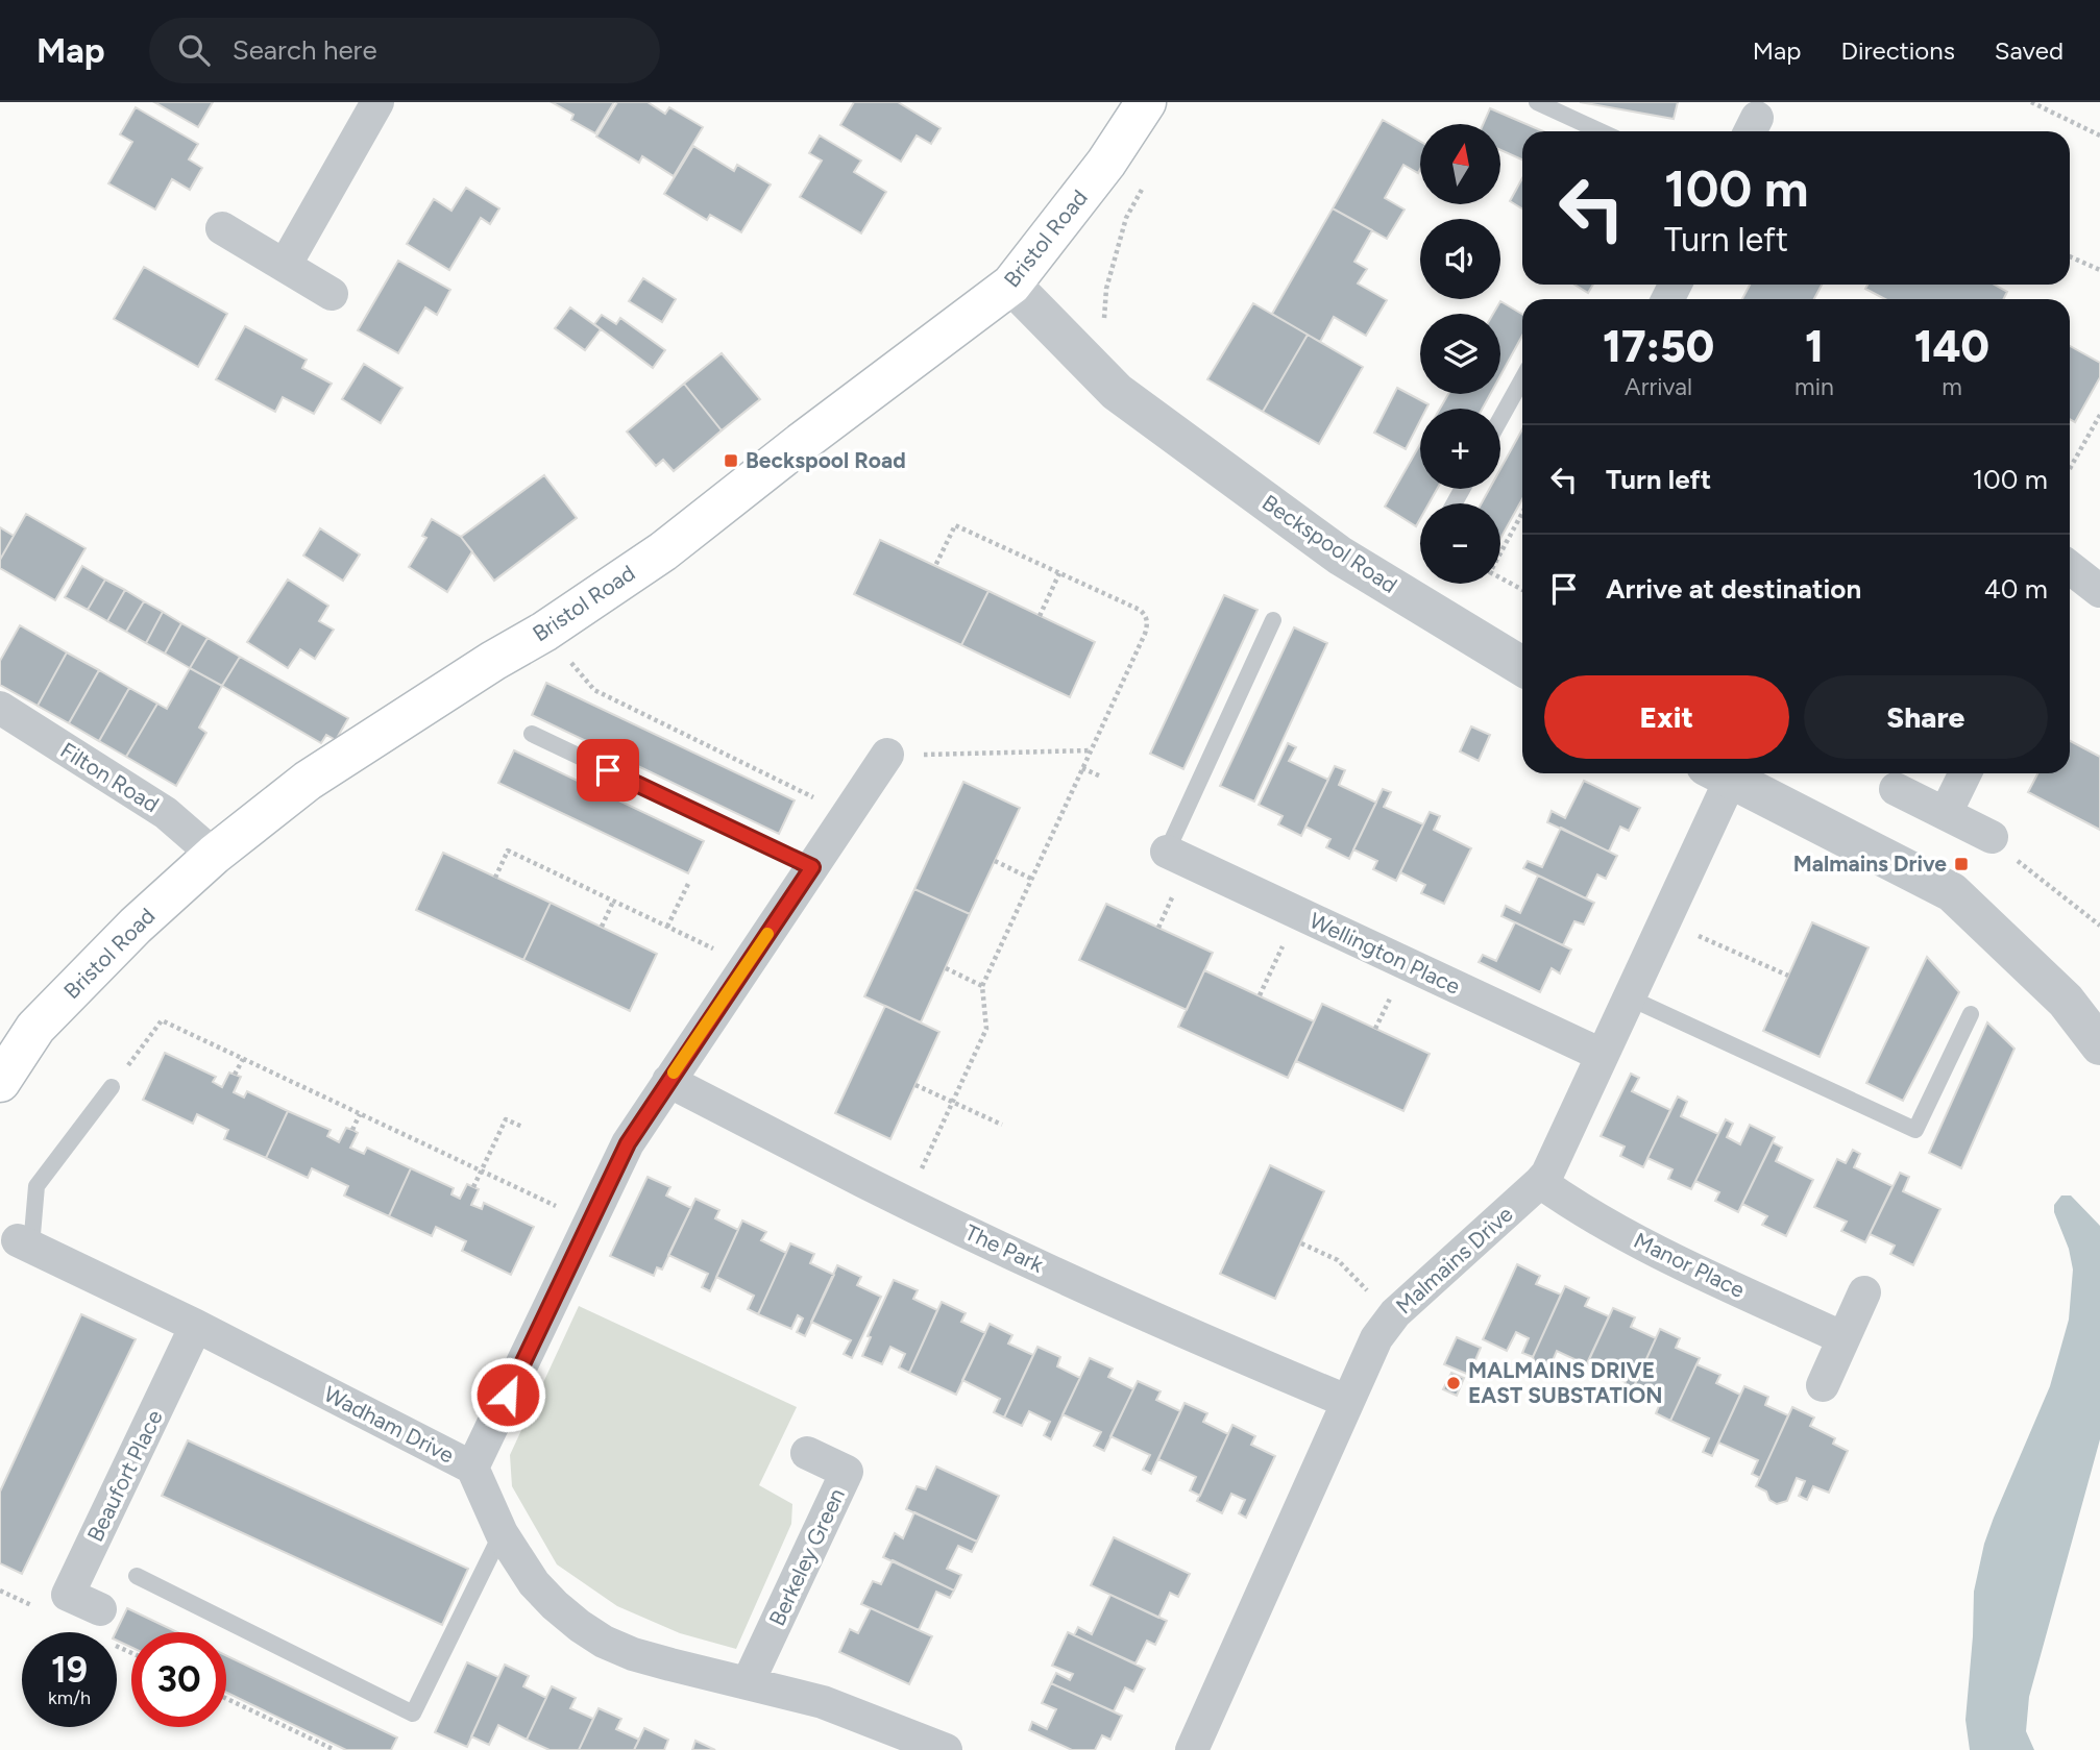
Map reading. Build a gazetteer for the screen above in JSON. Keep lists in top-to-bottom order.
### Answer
{
  "streets": {
    "main road": ["Bristol Road"],
    "street": [
      "Beckspool Road",
      "Filton Road",
      "Wellington Place",
      "The Park",
      "Malmains Drive",
      "Manor Place",
      "Wadham Drive",
      "Beaufort Place",
      "Berkeley Green"
    ]
  },
  "crossings": [
    ["Bristol Road", "Beckspool Road"],
    ["Bristol Road", "Filton Road"],
    ["Wellington Place", "Malmains Drive"],
    ["The Park", "Malmains Drive"],
    ["Malmains Drive", "Manor Place"],
    ["Wadham Drive", "Beaufort Place"],
    ["Wadham Drive", "Berkeley Green"]
  ],
  "places": {
    "transit": ["Beckspool Road", "Malmains Drive"],
    "other": ["MALMAINS DRIVE EAST SUBSTATION"]
  },
  "north": "top",
  "page": {
    "header": "Map",
    "search": "Search here",
    "nav": ["Map", "Directions", "Saved"],
    "map_buttons": ["+", "−"],
    "turn": ["100 m", "Turn left"],
    "eta": [
      "17:50",
      "Arrival",
      "1",
      "min",
      "140",
      "m"
    ],
    "list": [
      {
        "name": "Turn left",
        "value": "100 m"
      },
      {
        "name": "Arrive at destination",
        "value": "40 m"
      }
    ],
    "buttons": ["Exit", "Share"],
    "speed": "19 km/h",
    "limit": "30"
  }
}
